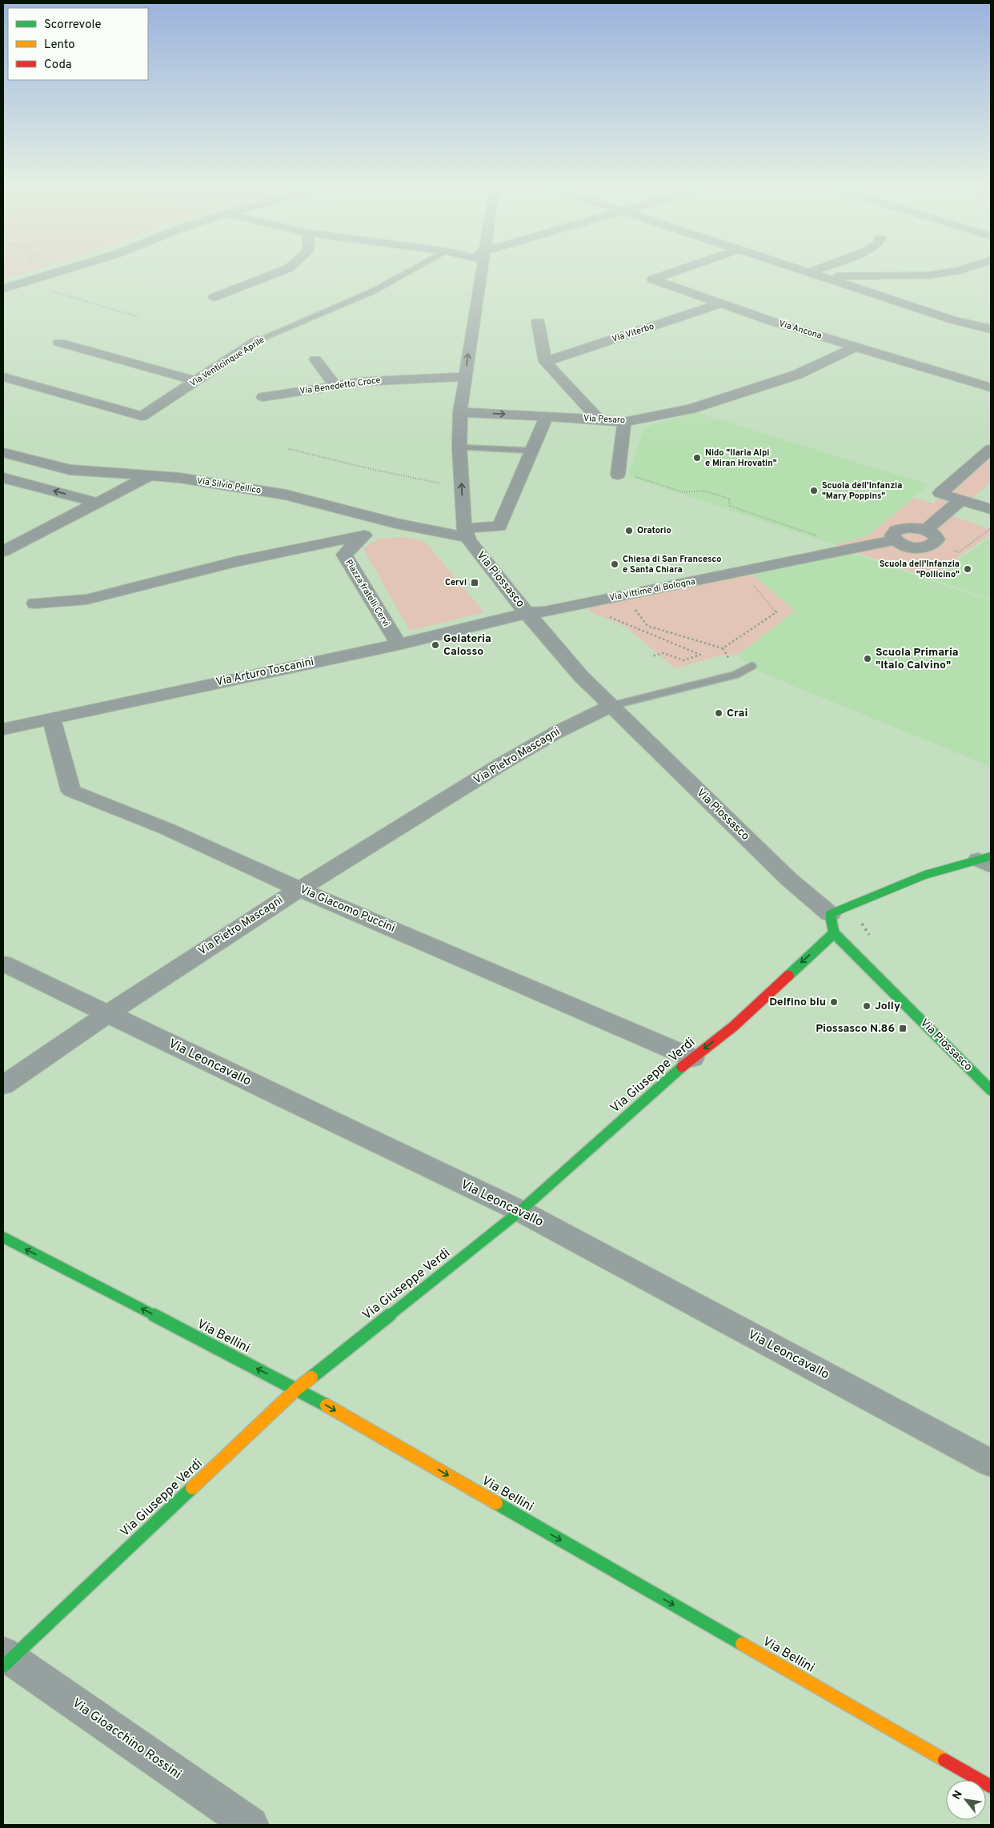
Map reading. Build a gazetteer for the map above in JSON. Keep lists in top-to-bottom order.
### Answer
{
  "streets": {
    "street": [
      "Via Ancona",
      "Via Viterbo",
      "Via Venticinque Aprile",
      "Via Benedetto Croce",
      "Via Pesaro",
      "Via Silvio Pellico",
      "Via Piossasco",
      "Via Vittime di Bologna",
      "Piazza fratelli Cervi",
      "Via Arturo Toscanini",
      "Via Pietro Mascagni",
      "Via Giacomo Puccini",
      "Via Leoncavallo",
      "Via Giuseppe Verdi",
      "Via Bellini",
      "Via Gioacchino Rossini"
    ]
  },
  "crossings": [
    ["Via Ancona", "Via Viterbo"],
    ["Via Ancona", "Via Pesaro"],
    ["Via Silvio Pellico", "Via Piossasco"],
    ["Via Silvio Pellico", "Piazza fratelli Cervi"],
    ["Via Piossasco", "Via Vittime di Bologna"],
    ["Via Piossasco", "Via Arturo Toscanini"],
    ["Via Piossasco", "Via Pietro Mascagni"],
    ["Via Piossasco", "Via Giuseppe Verdi"],
    ["Via Vittime di Bologna", "Via Arturo Toscanini"],
    ["Piazza fratelli Cervi", "Via Arturo Toscanini"],
    ["Via Arturo Toscanini", "Via Giacomo Puccini"],
    ["Via Pietro Mascagni", "Via Giacomo Puccini"],
    ["Via Pietro Mascagni", "Via Leoncavallo"],
    ["Via Giacomo Puccini", "Via Giuseppe Verdi"],
    ["Via Leoncavallo", "Via Giuseppe Verdi"],
    ["Via Giuseppe Verdi", "Via Bellini"],
    ["Via Giuseppe Verdi", "Via Gioacchino Rossini"]
  ],
  "places": {
    "other": [
      "Nido \"Ilaria Alpi e Miran Hrovatin\"",
      "Scuola dell'Infanzia \"Mary Poppins\"",
      "Oratorio",
      "Chiesa di San Francesco e Santa Chiara",
      "Scuola dell'Infanzia \"Pollicino\"",
      "Gelateria Calosso",
      "Scuola Primaria \"Italo Calvino\"",
      "Crai",
      "Delfino blu",
      "Jolly"
    ],
    "transit": ["Cervi", "Piossasco N.86"]
  },
  "legend": ["Scorrevole", "Lento", "Coda"],
  "north": "top left"
}
